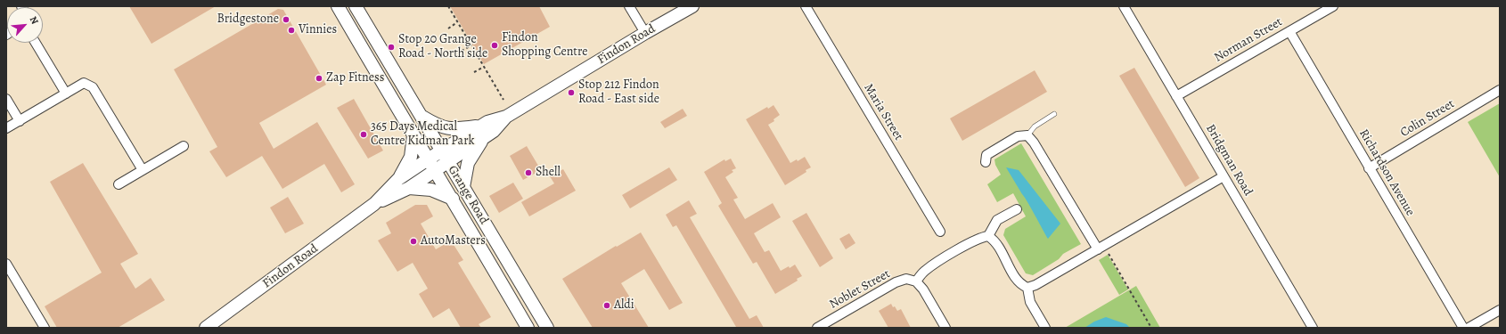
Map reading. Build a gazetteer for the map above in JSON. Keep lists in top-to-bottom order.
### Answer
{
  "streets": {
    "main road": ["Findon Road", "Grange Road"],
    "street": [
      "Norman Street",
      "Maria Street",
      "Colin Street",
      "Bridgman Road",
      "Richardson Avenue",
      "Noblet Street"
    ]
  },
  "crossings": [
    ["Norman Street", "Bridgman Road"],
    ["Norman Street", "Richardson Avenue"],
    ["Findon Road", "Grange Road"],
    ["Colin Street", "Richardson Avenue"]
  ],
  "places": [
    "Bridgestone",
    "Vinnies",
    "Findon Shopping Centre",
    "Stop 20 Grange Road - North side",
    "Zap Fitness",
    "Stop 212 Findon Road - East side",
    "365 Days Medical Centre Kidman Park",
    "Shell",
    "AutoMasters",
    "Aldi"
  ],
  "north": "top right"
}
